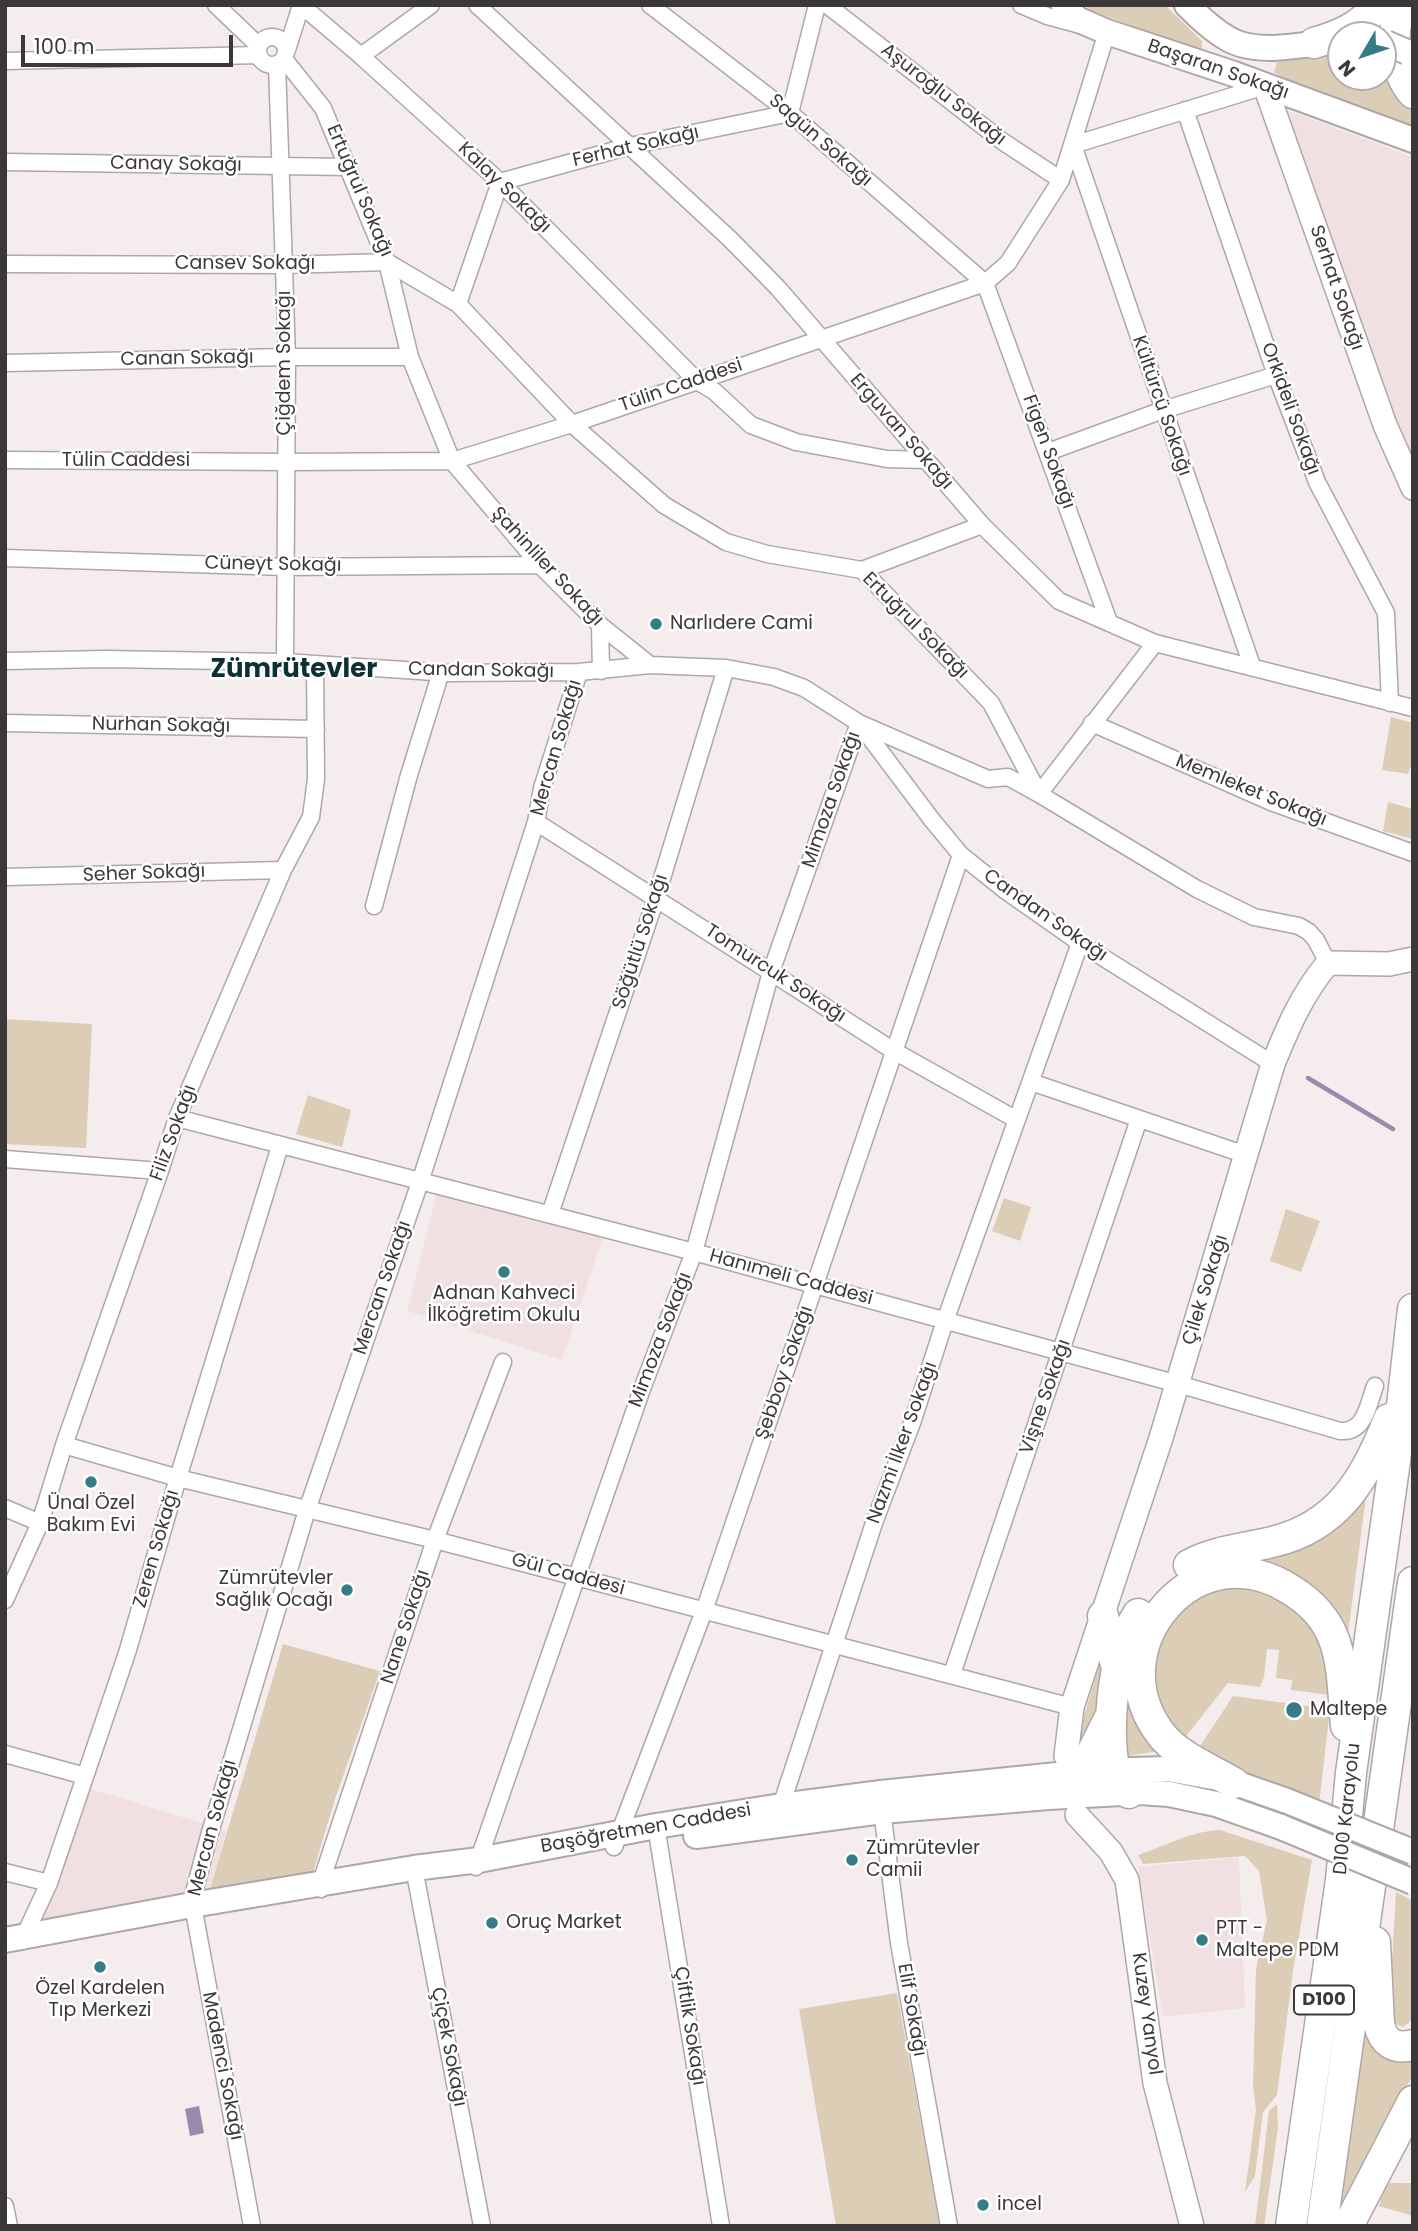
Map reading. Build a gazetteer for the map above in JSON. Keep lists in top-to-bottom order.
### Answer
{
  "streets": {
    "highway": ["D100 Karayolu", "D100"],
    "main road": [
      "Başaran Sokağı",
      "Serhat Sokağı",
      "Çilek Sokağı",
      "Başöğretmen Caddesi",
      "Kuzey Yanyol"
    ],
    "street": [
      "Aşuroğlu Sokağı",
      "Sagün Sokağı",
      "Ferhat Sokağı",
      "Canay Sokağı",
      "Kalay Sokağı",
      "Ertuğrul Sokağı",
      "Cansev Sokağı",
      "Canan Sokağı",
      "Çiğdem Sokağı",
      "Tülin Caddesi",
      "Kültürcü Sokağı",
      "Orkideli Sokağı",
      "Erguvan Sokağı",
      "Figen Sokağı",
      "Cüneyt Sokağı",
      "Şahinliler Sokağı",
      "Candan Sokağı",
      "Nurhan Sokağı",
      "Mercan Sokağı",
      "Memleket Sokağı",
      "Mimoza Sokağı",
      "Seher Sokağı",
      "Söğütlü Sokağı",
      "Tomurcuk Sokağı",
      "Filiz Sokağı",
      "Hanımeli Caddesi",
      "Şebboy Sokağı",
      "Vişne Sokağı",
      "Nazmi İlker Sokağı",
      "Zeren Sokağı",
      "Gül Caddesi",
      "Nane Sokağı",
      "Elif Sokağı",
      "Çiftlik Sokağı",
      "Çiçek Sokağı",
      "Madenci Sokağı"
    ]
  },
  "crossings": [
    ["Başaran Sokağı", "Serhat Sokağı"],
    ["Başaran Sokağı", "Tülin Caddesi"],
    ["Aşuroğlu Sokağı", "Tülin Caddesi"],
    ["Sagün Sokağı", "Ferhat Sokağı"],
    ["Sagün Sokağı", "Tülin Caddesi"],
    ["Sagün Sokağı", "Figen Sokağı"],
    ["Ferhat Sokağı", "Kalay Sokağı"],
    ["Ferhat Sokağı", "Erguvan Sokağı"],
    ["Canay Sokağı", "Ertuğrul Sokağı"],
    ["Canay Sokağı", "Çiğdem Sokağı"],
    ["Kalay Sokağı", "Çiğdem Sokağı"],
    ["Kalay Sokağı", "Tülin Caddesi"],
    ["Kalay Sokağı", "Erguvan Sokağı"],
    ["Ertuğrul Sokağı", "Cansev Sokağı"],
    ["Ertuğrul Sokağı", "Çiğdem Sokağı"],
    ["Ertuğrul Sokağı", "Tülin Caddesi"],
    ["Ertuğrul Sokağı", "Candan Sokağı"],
    ["Cansev Sokağı", "Çiğdem Sokağı"],
    ["Canan Sokağı", "Çiğdem Sokağı"],
    ["Canan Sokağı", "Şahinliler Sokağı"],
    ["Çiğdem Sokağı", "Tülin Caddesi"],
    ["Çiğdem Sokağı", "Cüneyt Sokağı"],
    ["Çiğdem Sokağı", "Candan Sokağı"],
    ["Tülin Caddesi", "Kültürcü Sokağı"],
    ["Tülin Caddesi", "Erguvan Sokağı"],
    ["Tülin Caddesi", "Figen Sokağı"],
    ["Tülin Caddesi", "Şahinliler Sokağı"],
    ["Kültürcü Sokağı", "Erguvan Sokağı"],
    ["Orkideli Sokağı", "Erguvan Sokağı"],
    ["Erguvan Sokağı", "Figen Sokağı"],
    ["Cüneyt Sokağı", "Şahinliler Sokağı"],
    ["Şahinliler Sokağı", "Candan Sokağı"],
    ["Candan Sokağı", "Mercan Sokağı"],
    ["Candan Sokağı", "Mimoza Sokağı"],
    ["Candan Sokağı", "Söğütlü Sokağı"],
    ["Candan Sokağı", "Filiz Sokağı"],
    ["Candan Sokağı", "Çilek Sokağı"],
    ["Candan Sokağı", "Şebboy Sokağı"],
    ["Candan Sokağı", "Nazmi İlker Sokağı"],
    ["Nurhan Sokağı", "Filiz Sokağı"],
    ["Mercan Sokağı", "Tomurcuk Sokağı"],
    ["Mercan Sokağı", "Hanımeli Caddesi"],
    ["Mercan Sokağı", "Gül Caddesi"],
    ["Mercan Sokağı", "Başöğretmen Caddesi"],
    ["Mercan Sokağı", "Madenci Sokağı"],
    ["Mimoza Sokağı", "Tomurcuk Sokağı"],
    ["Mimoza Sokağı", "Hanımeli Caddesi"],
    ["Mimoza Sokağı", "Gül Caddesi"],
    ["Mimoza Sokağı", "Başöğretmen Caddesi"],
    ["Seher Sokağı", "Filiz Sokağı"],
    ["Söğütlü Sokağı", "Tomurcuk Sokağı"],
    ["Söğütlü Sokağı", "Hanımeli Caddesi"],
    ["Tomurcuk Sokağı", "Şebboy Sokağı"],
    ["Tomurcuk Sokağı", "Nazmi İlker Sokağı"],
    ["Filiz Sokağı", "Hanımeli Caddesi"],
    ["Filiz Sokağı", "Gül Caddesi"],
    ["Hanımeli Caddesi", "Çilek Sokağı"],
    ["Hanımeli Caddesi", "Şebboy Sokağı"],
    ["Hanımeli Caddesi", "Vişne Sokağı"],
    ["Hanımeli Caddesi", "Nazmi İlker Sokağı"],
    ["Hanımeli Caddesi", "Zeren Sokağı"],
    ["Hanımeli Caddesi", "D100 Karayolu"],
    ["Çilek Sokağı", "Gül Caddesi"],
    ["Çilek Sokağı", "Başöğretmen Caddesi"],
    ["Şebboy Sokağı", "Gül Caddesi"],
    ["Şebboy Sokağı", "Başöğretmen Caddesi"],
    ["Vişne Sokağı", "Gül Caddesi"],
    ["Nazmi İlker Sokağı", "Gül Caddesi"],
    ["Nazmi İlker Sokağı", "Başöğretmen Caddesi"],
    ["Zeren Sokağı", "Gül Caddesi"],
    ["Zeren Sokağı", "Başöğretmen Caddesi"],
    ["Gül Caddesi", "Nane Sokağı"],
    ["Nane Sokağı", "Başöğretmen Caddesi"],
    ["Başöğretmen Caddesi", "Elif Sokağı"],
    ["Başöğretmen Caddesi", "Çiftlik Sokağı"],
    ["Başöğretmen Caddesi", "Çiçek Sokağı"],
    ["Başöğretmen Caddesi", "Madenci Sokağı"]
  ],
  "districts": ["Zümrütevler"],
  "places": [
    "Narlıdere Cami",
    "Adnan Kahveci İlköğretim Okulu",
    "Ünal Özel Bakım Evi",
    "Zümrütevler Sağlık Ocağı",
    "Maltepe",
    "Zümrütevler Camii",
    "Oruç Market",
    "PTT - Maltepe PDM",
    "Özel Kardelen Tıp Merkezi",
    "incel"
  ],
  "scale_bar": "100 m",
  "north": "bottom left"
}
